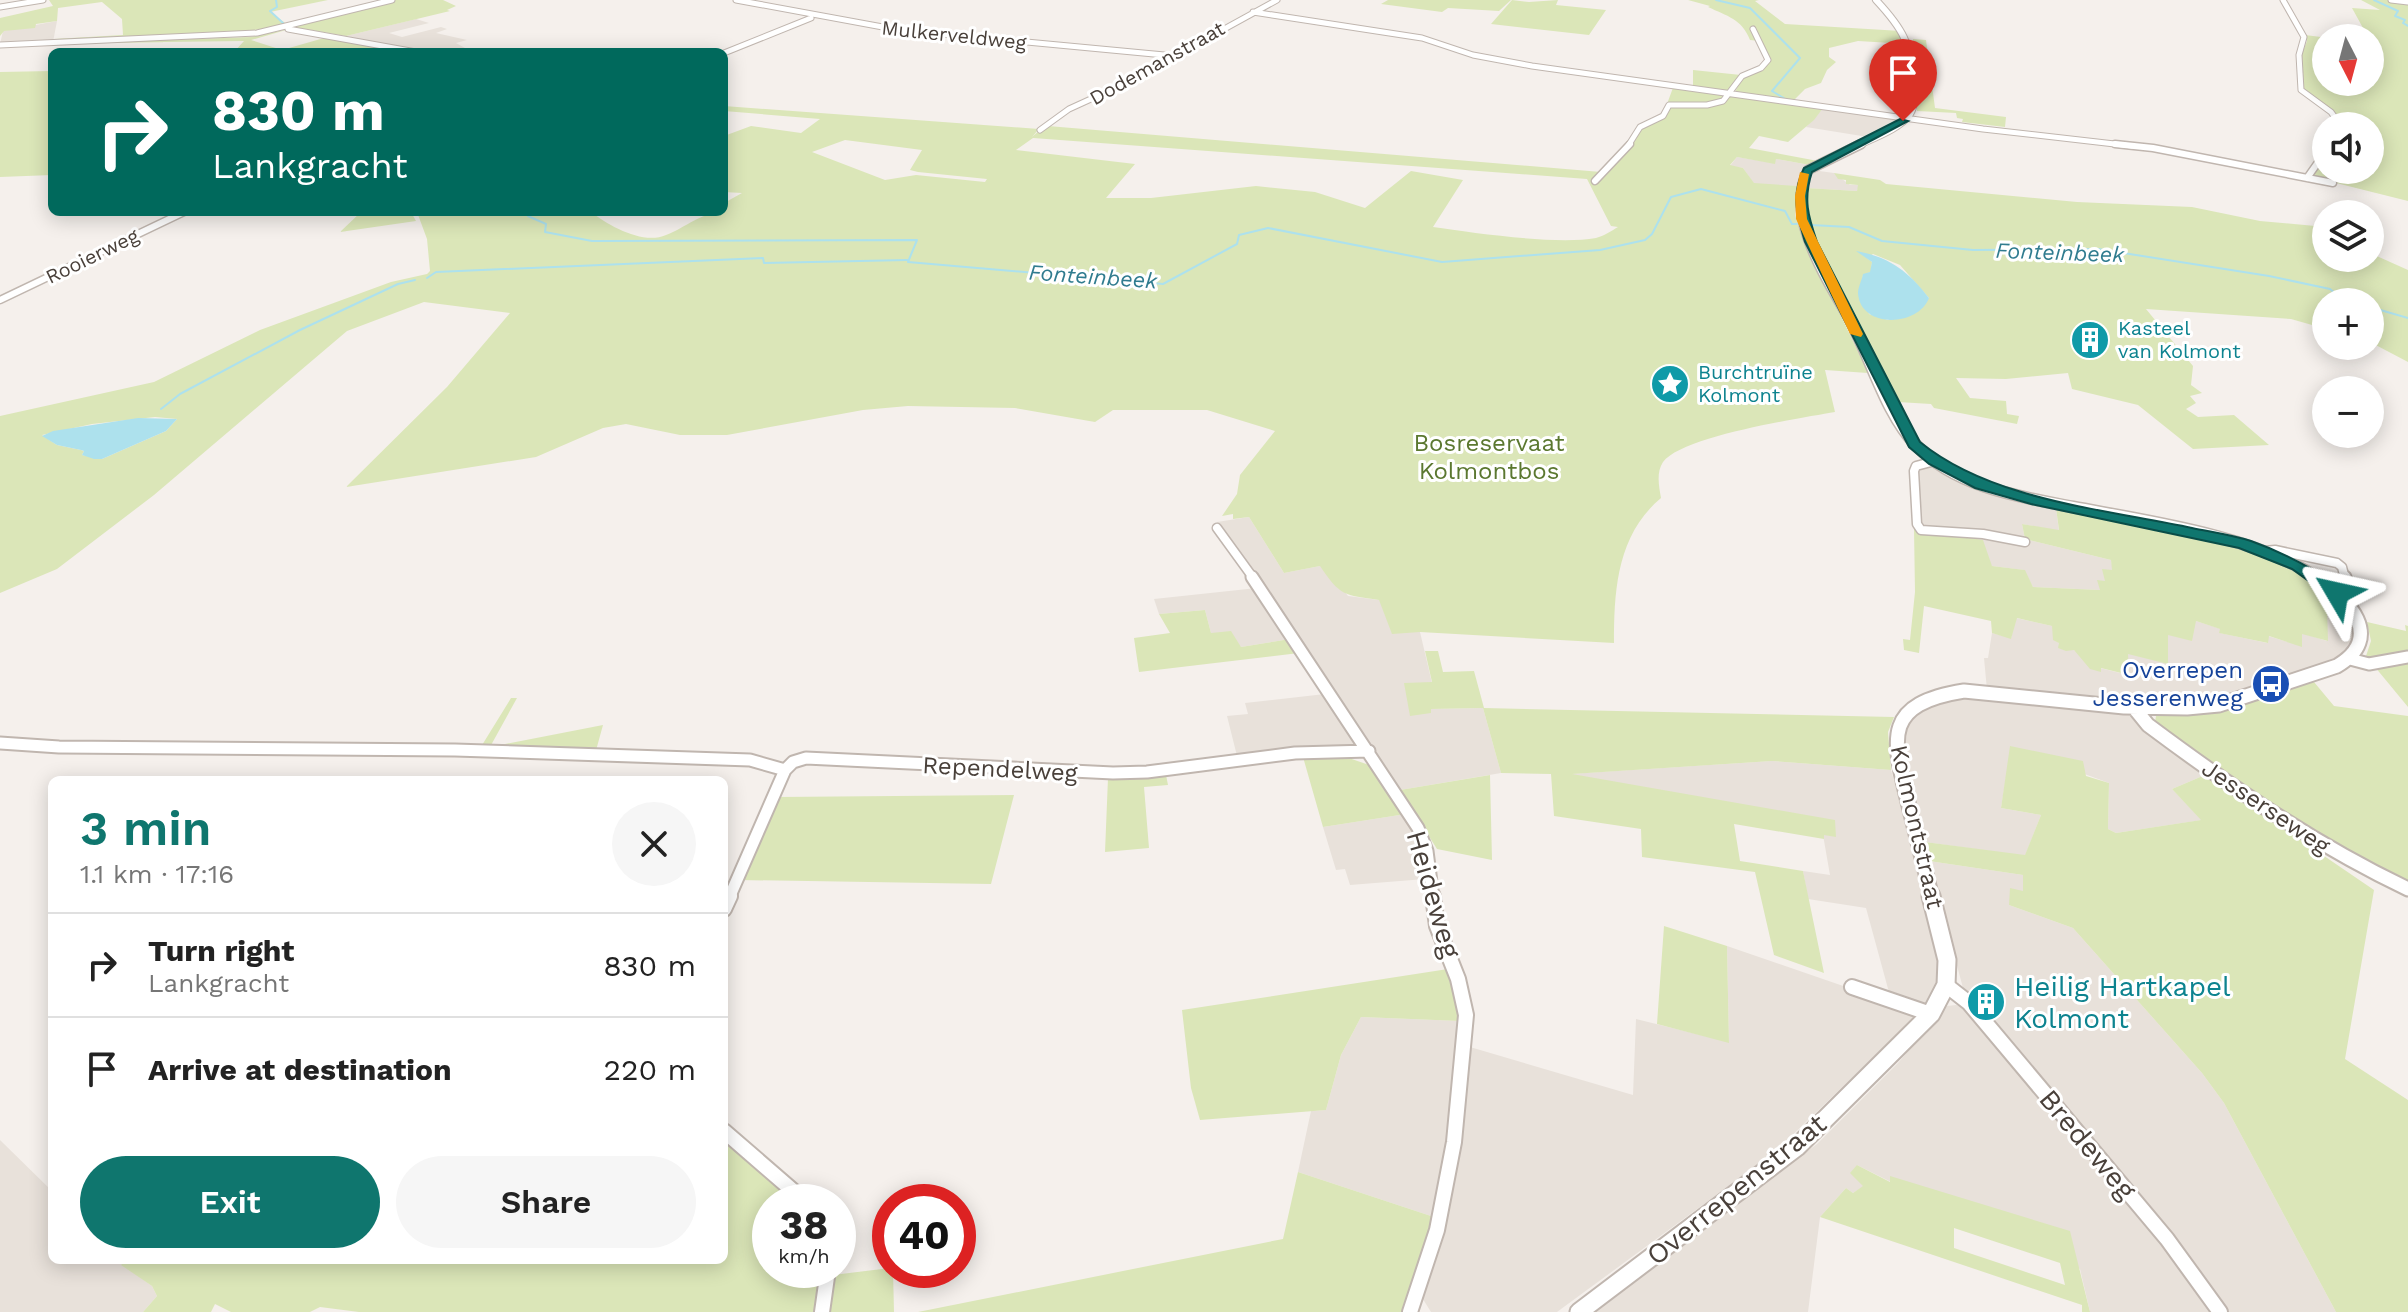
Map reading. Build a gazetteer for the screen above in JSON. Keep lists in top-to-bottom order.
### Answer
{
  "streets": {
    "street": [
      "Mulkerveldweg",
      "Dodemanstraat",
      "Rooierweg",
      "Rependelweg",
      "Jesserseweg",
      "Kolmontstraat",
      "Heideweg",
      "Bredeweg",
      "Overrepenstraat"
    ]
  },
  "crossings": [
    ["Mulkerveldweg", "Dodemanstraat"],
    ["Rependelweg", "Heideweg"],
    ["Jesserseweg", "Kolmontstraat"],
    ["Kolmontstraat", "Bredeweg"],
    ["Kolmontstraat", "Overrepenstraat"],
    ["Bredeweg", "Overrepenstraat"]
  ],
  "water": ["Fonteinbeek"],
  "parks": ["Bosreservaat Kolmontbos"],
  "places": {
    "building": ["Kasteel van Kolmont", "Heilig Hartkapel Kolmont"],
    "place": ["Burchtruïne Kolmont"],
    "bus stop": ["Overrepen Jesserenweg"]
  },
  "north": "bottom",
  "page": {
    "map_buttons": ["+", "−"],
    "turn": ["830 m", "Lankgracht"],
    "heading": ["3 min", "1.1 km · 17:16"],
    "list": [
      {
        "name": "Turn right",
        "note": "Lankgracht",
        "value": "830 m"
      },
      {
        "name": "Arrive at destination",
        "value": "220 m"
      }
    ],
    "buttons": ["Exit", "Share"],
    "speed": "38 km/h",
    "limit": "40"
  }
}
